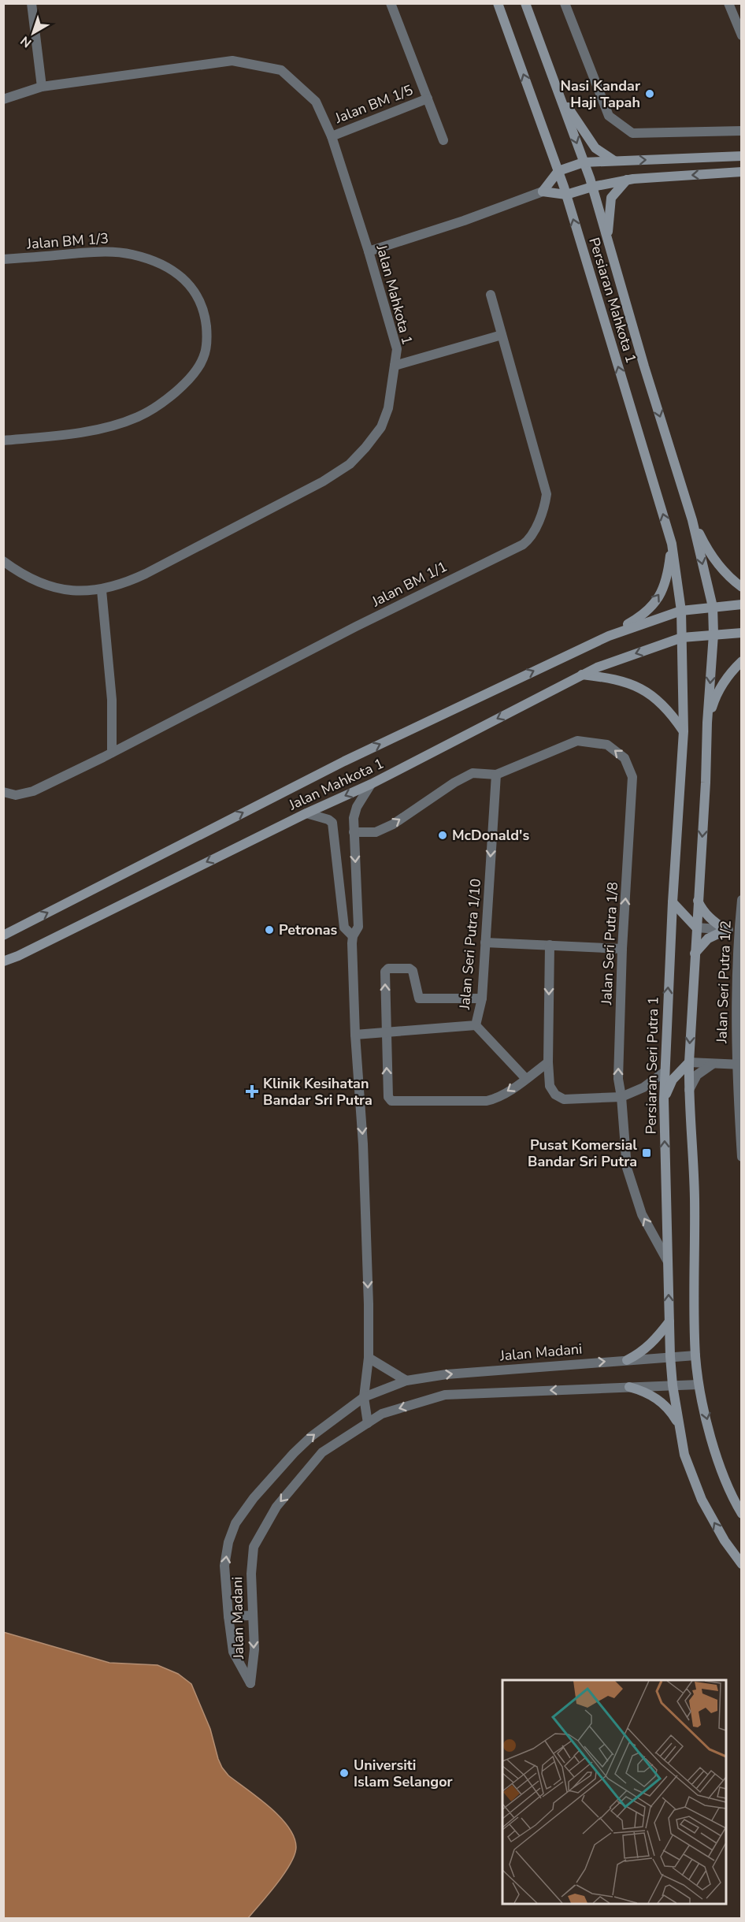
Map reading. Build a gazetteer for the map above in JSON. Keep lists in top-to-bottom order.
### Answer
{
  "streets": {
    "street": [
      "Jalan BM 1/5",
      "Jalan BM 1/3",
      "Jalan Mahkota 1",
      "Persiaran Mahkota 1",
      "Jalan BM 1/1",
      "Jalan Seri Putra 1/8",
      "Jalan Seri Putra 1/10",
      "Jalan Seri Putra 1/2",
      "Persiaran Seri Putra 1",
      "Jalan Madani"
    ]
  },
  "crossings": [
    ["Jalan BM 1/5", "Jalan Mahkota 1"],
    ["Jalan Mahkota 1", "Persiaran Mahkota 1"],
    ["Jalan Mahkota 1", "Persiaran Seri Putra 1"],
    ["Persiaran Mahkota 1", "Persiaran Seri Putra 1"],
    ["Jalan Seri Putra 1/8", "Jalan Seri Putra 1/10"],
    ["Jalan Seri Putra 1/8", "Persiaran Seri Putra 1"],
    ["Persiaran Seri Putra 1", "Jalan Madani"]
  ],
  "one_way": ["Jalan Seri Putra 1/10"],
  "places": {
    "other": [
      "Nasi Kandar Haji Tapah",
      "McDonald's",
      "Petronas",
      "Universiti Islam Selangor"
    ],
    "health": ["Klinik Kesihatan Bandar Sri Putra"],
    "transit": ["Pusat Komersial Bandar Sri Putra"]
  },
  "north": "bottom left"
}
